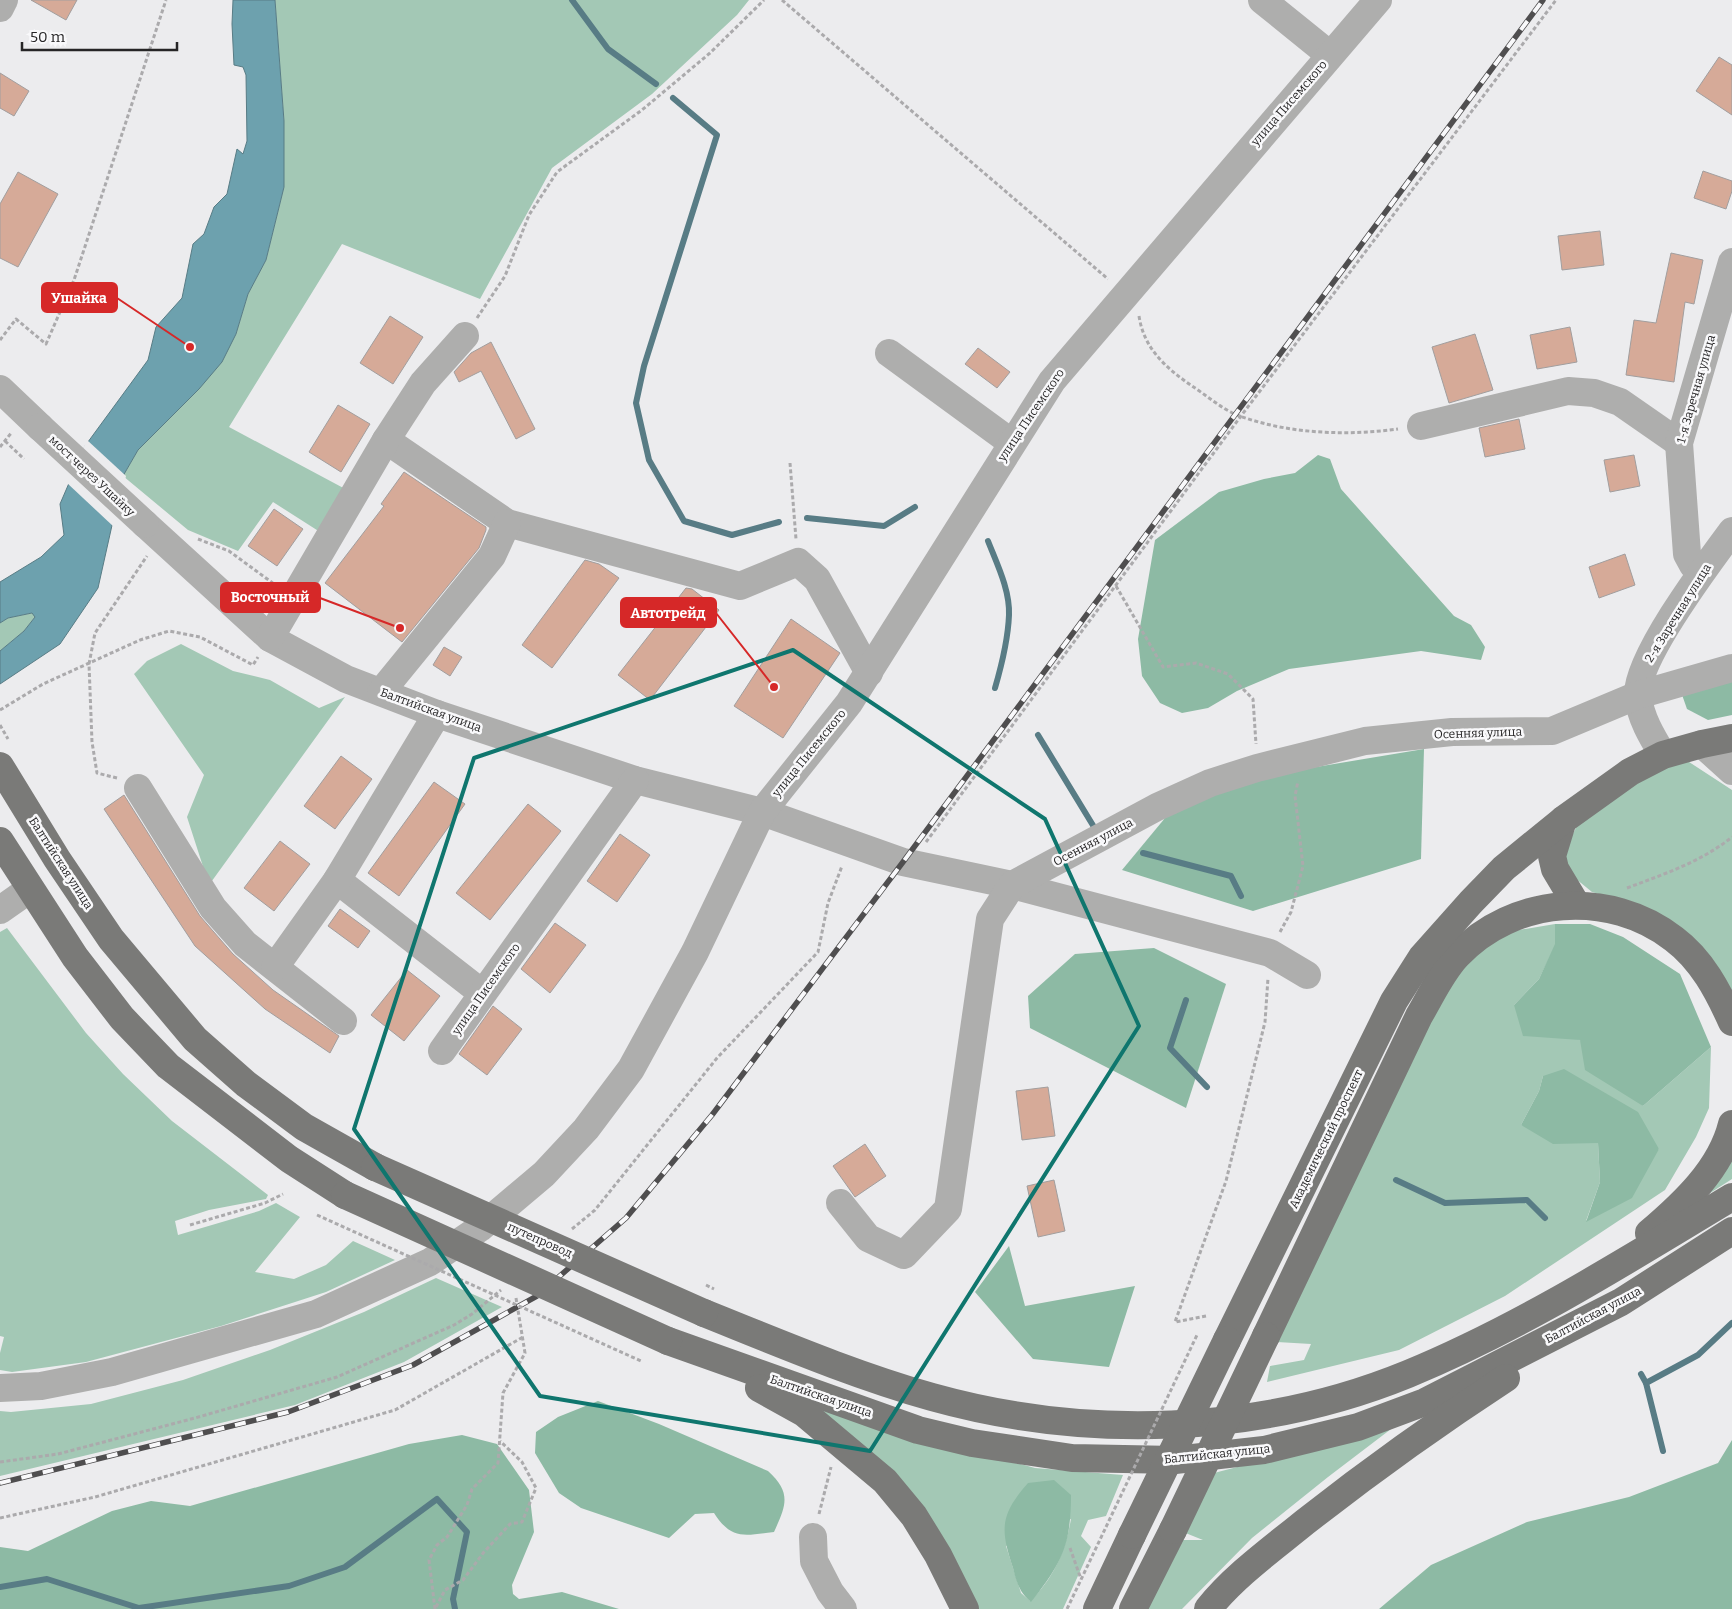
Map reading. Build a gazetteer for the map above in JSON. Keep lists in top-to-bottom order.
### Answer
{
  "streets": {
    "main road": ["Балтийская улица", "Академический проспект", "путепровод"],
    "street": [
      "улица Писемского",
      "1-я Заречная улица",
      "мост через Ушайку",
      "2-я Заречная улица",
      "Осенняя улица"
    ]
  },
  "crossings": [
    ["улица Писемского", "Балтийская улица"],
    ["1-я Заречная улица", "2-я Заречная улица"],
    ["мост через Ушайку", "Балтийская улица"],
    ["2-я Заречная улица", "Осенняя улица"],
    ["2-я Заречная улица", "Академический проспект"],
    ["Балтийская улица", "Осенняя улица"],
    ["Балтийская улица", "путепровод"]
  ],
  "places": ["Ушайка", "Восточный", "Автотрейд"],
  "scale_bar": "50 m"
}
